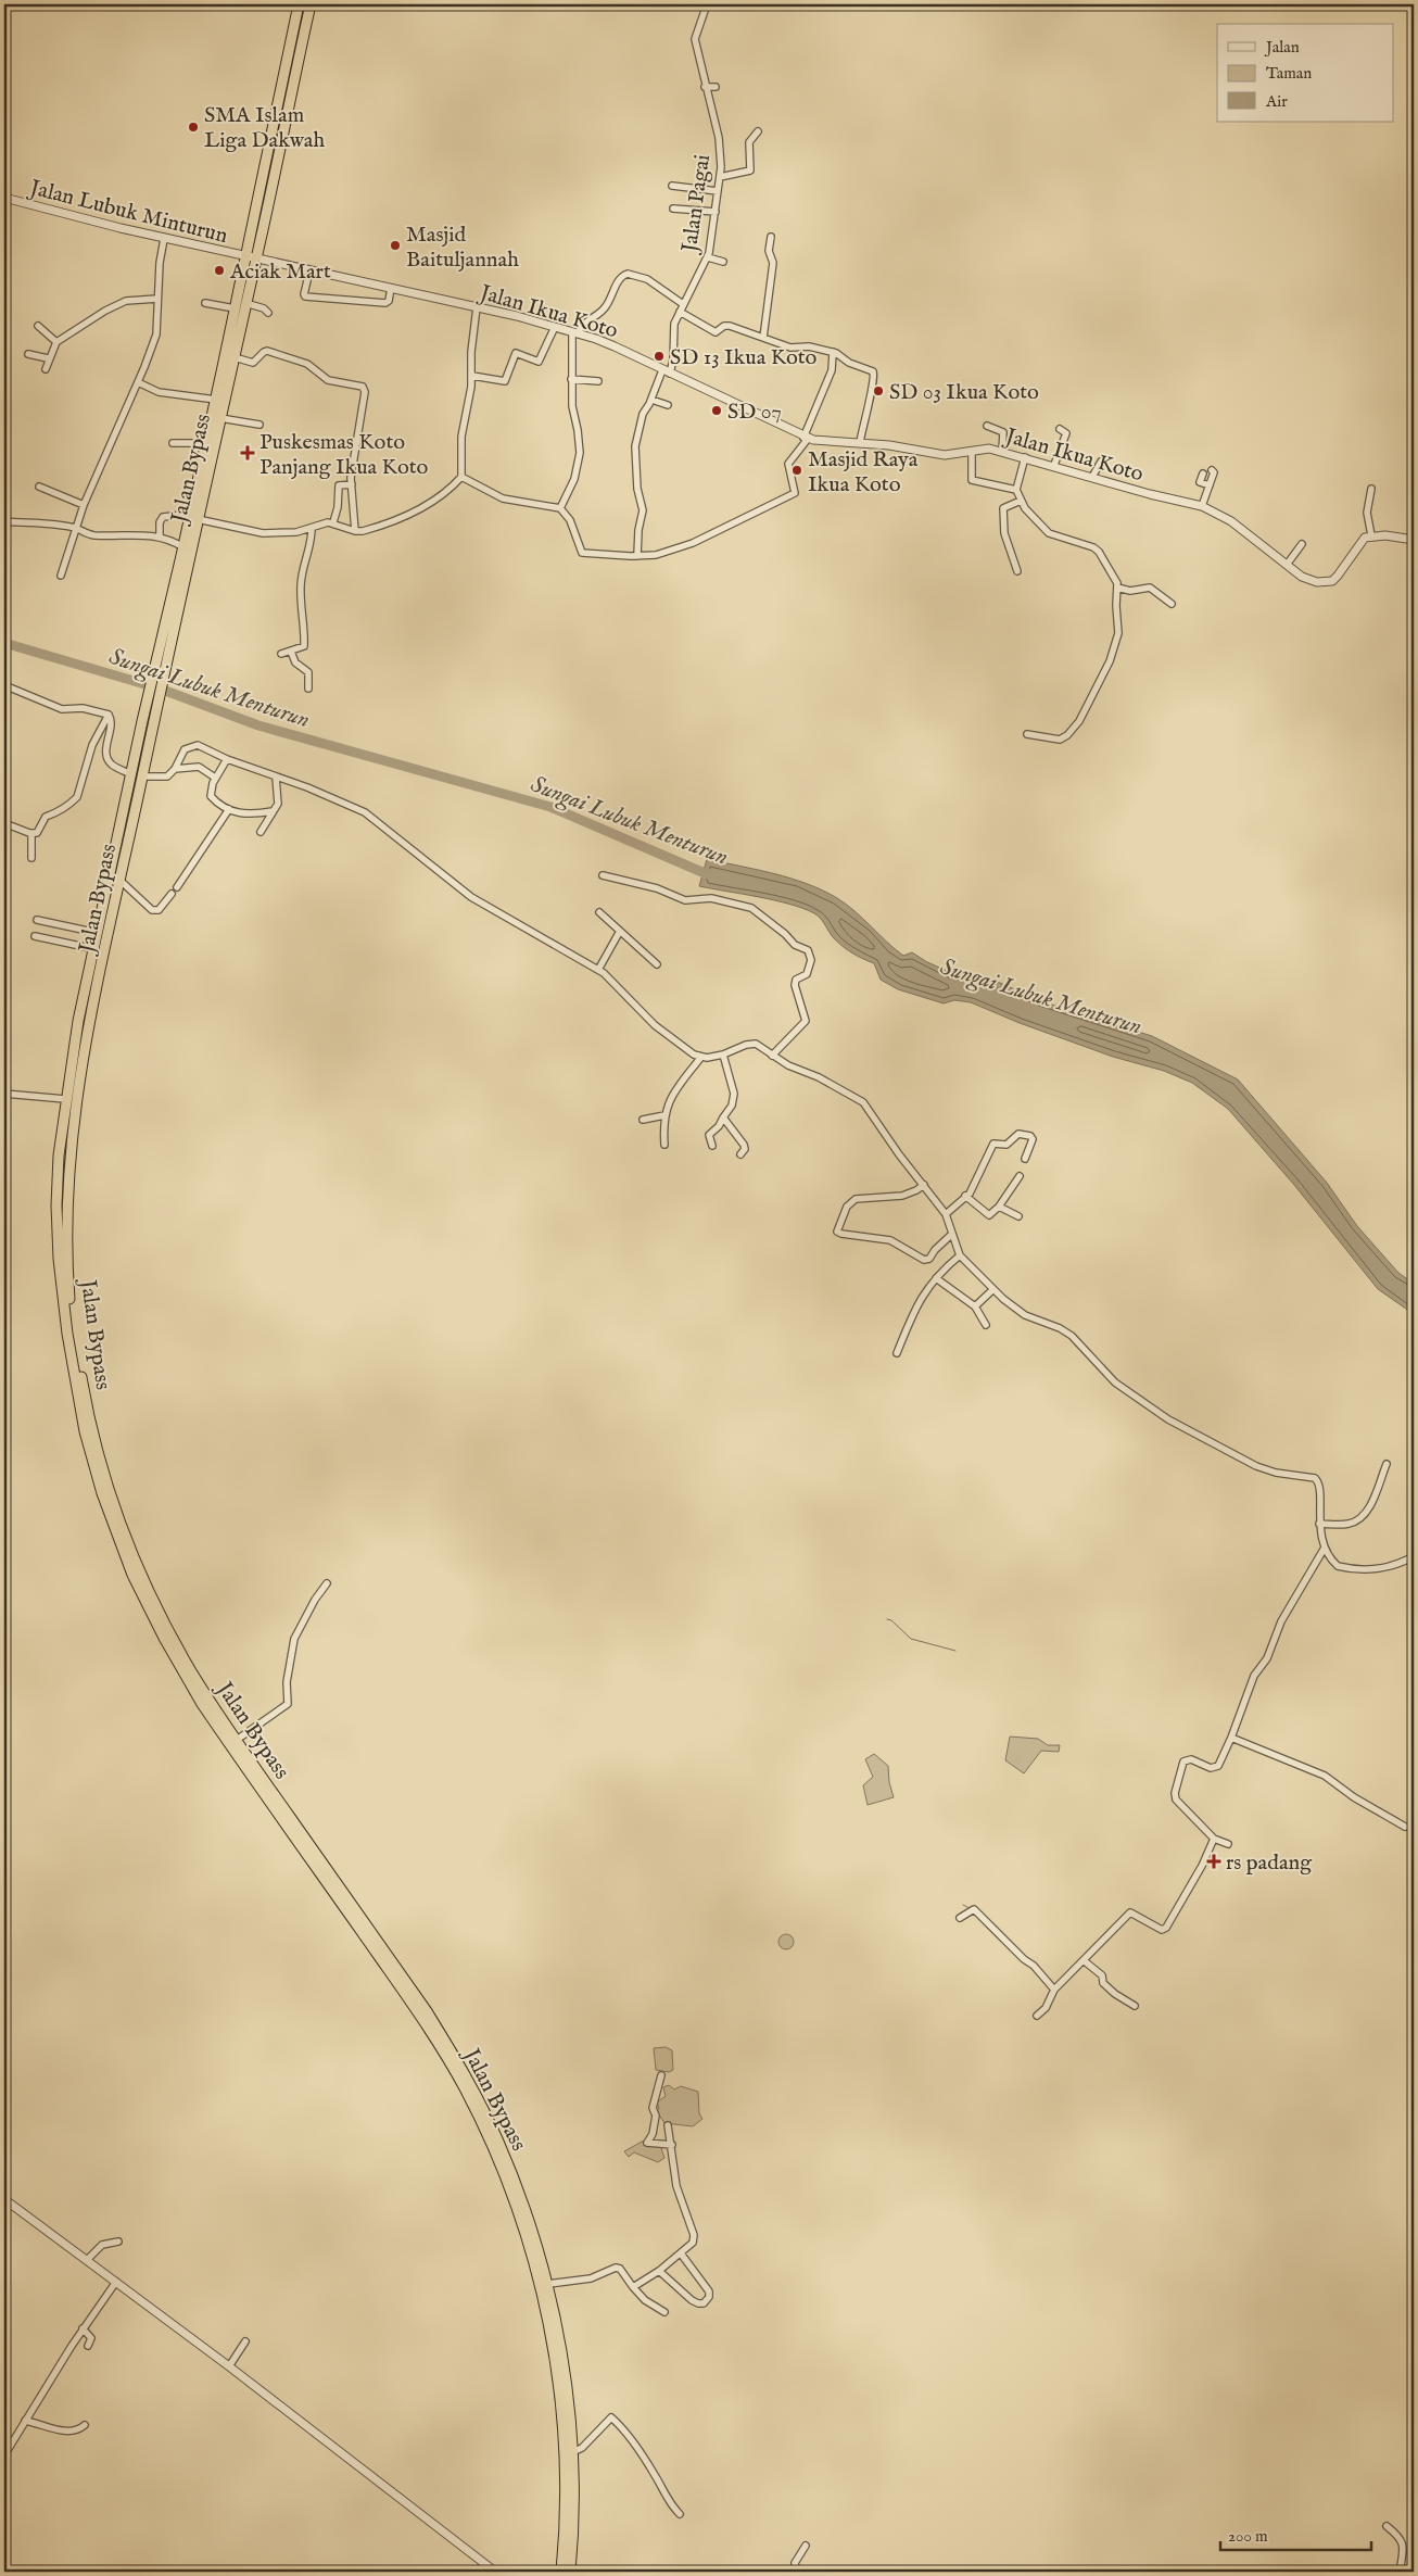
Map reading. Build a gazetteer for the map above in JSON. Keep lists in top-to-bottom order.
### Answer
{
  "streets": {
    "highway": ["Jalan Bypass"],
    "street": ["Jalan Pagai", "Jalan Lubuk Minturun", "Jalan Ikua Koto"]
  },
  "crossings": [
    ["Jalan Pagai", "Jalan Ikua Koto"],
    ["Jalan Lubuk Minturun", "Jalan Ikua Koto"],
    ["Jalan Lubuk Minturun", "Jalan Bypass"],
    ["Jalan Ikua Koto", "Jalan Bypass"]
  ],
  "water": ["Sungai Lubuk Menturun"],
  "places": {
    "other": [
      "SMA Islam Liga Dakwah",
      "Masjid Baituljannah",
      "Aciak Mart",
      "SD 13 Ikua Koto",
      "SD 03 Ikua Koto",
      "SD 07",
      "Masjid Raya Ikua Koto"
    ],
    "health": ["Puskesmas Koto Panjang Ikua Koto", "rs padang"]
  },
  "legend": ["Jalan", "Taman", "Air"],
  "scale_bar": "200 m"
}
